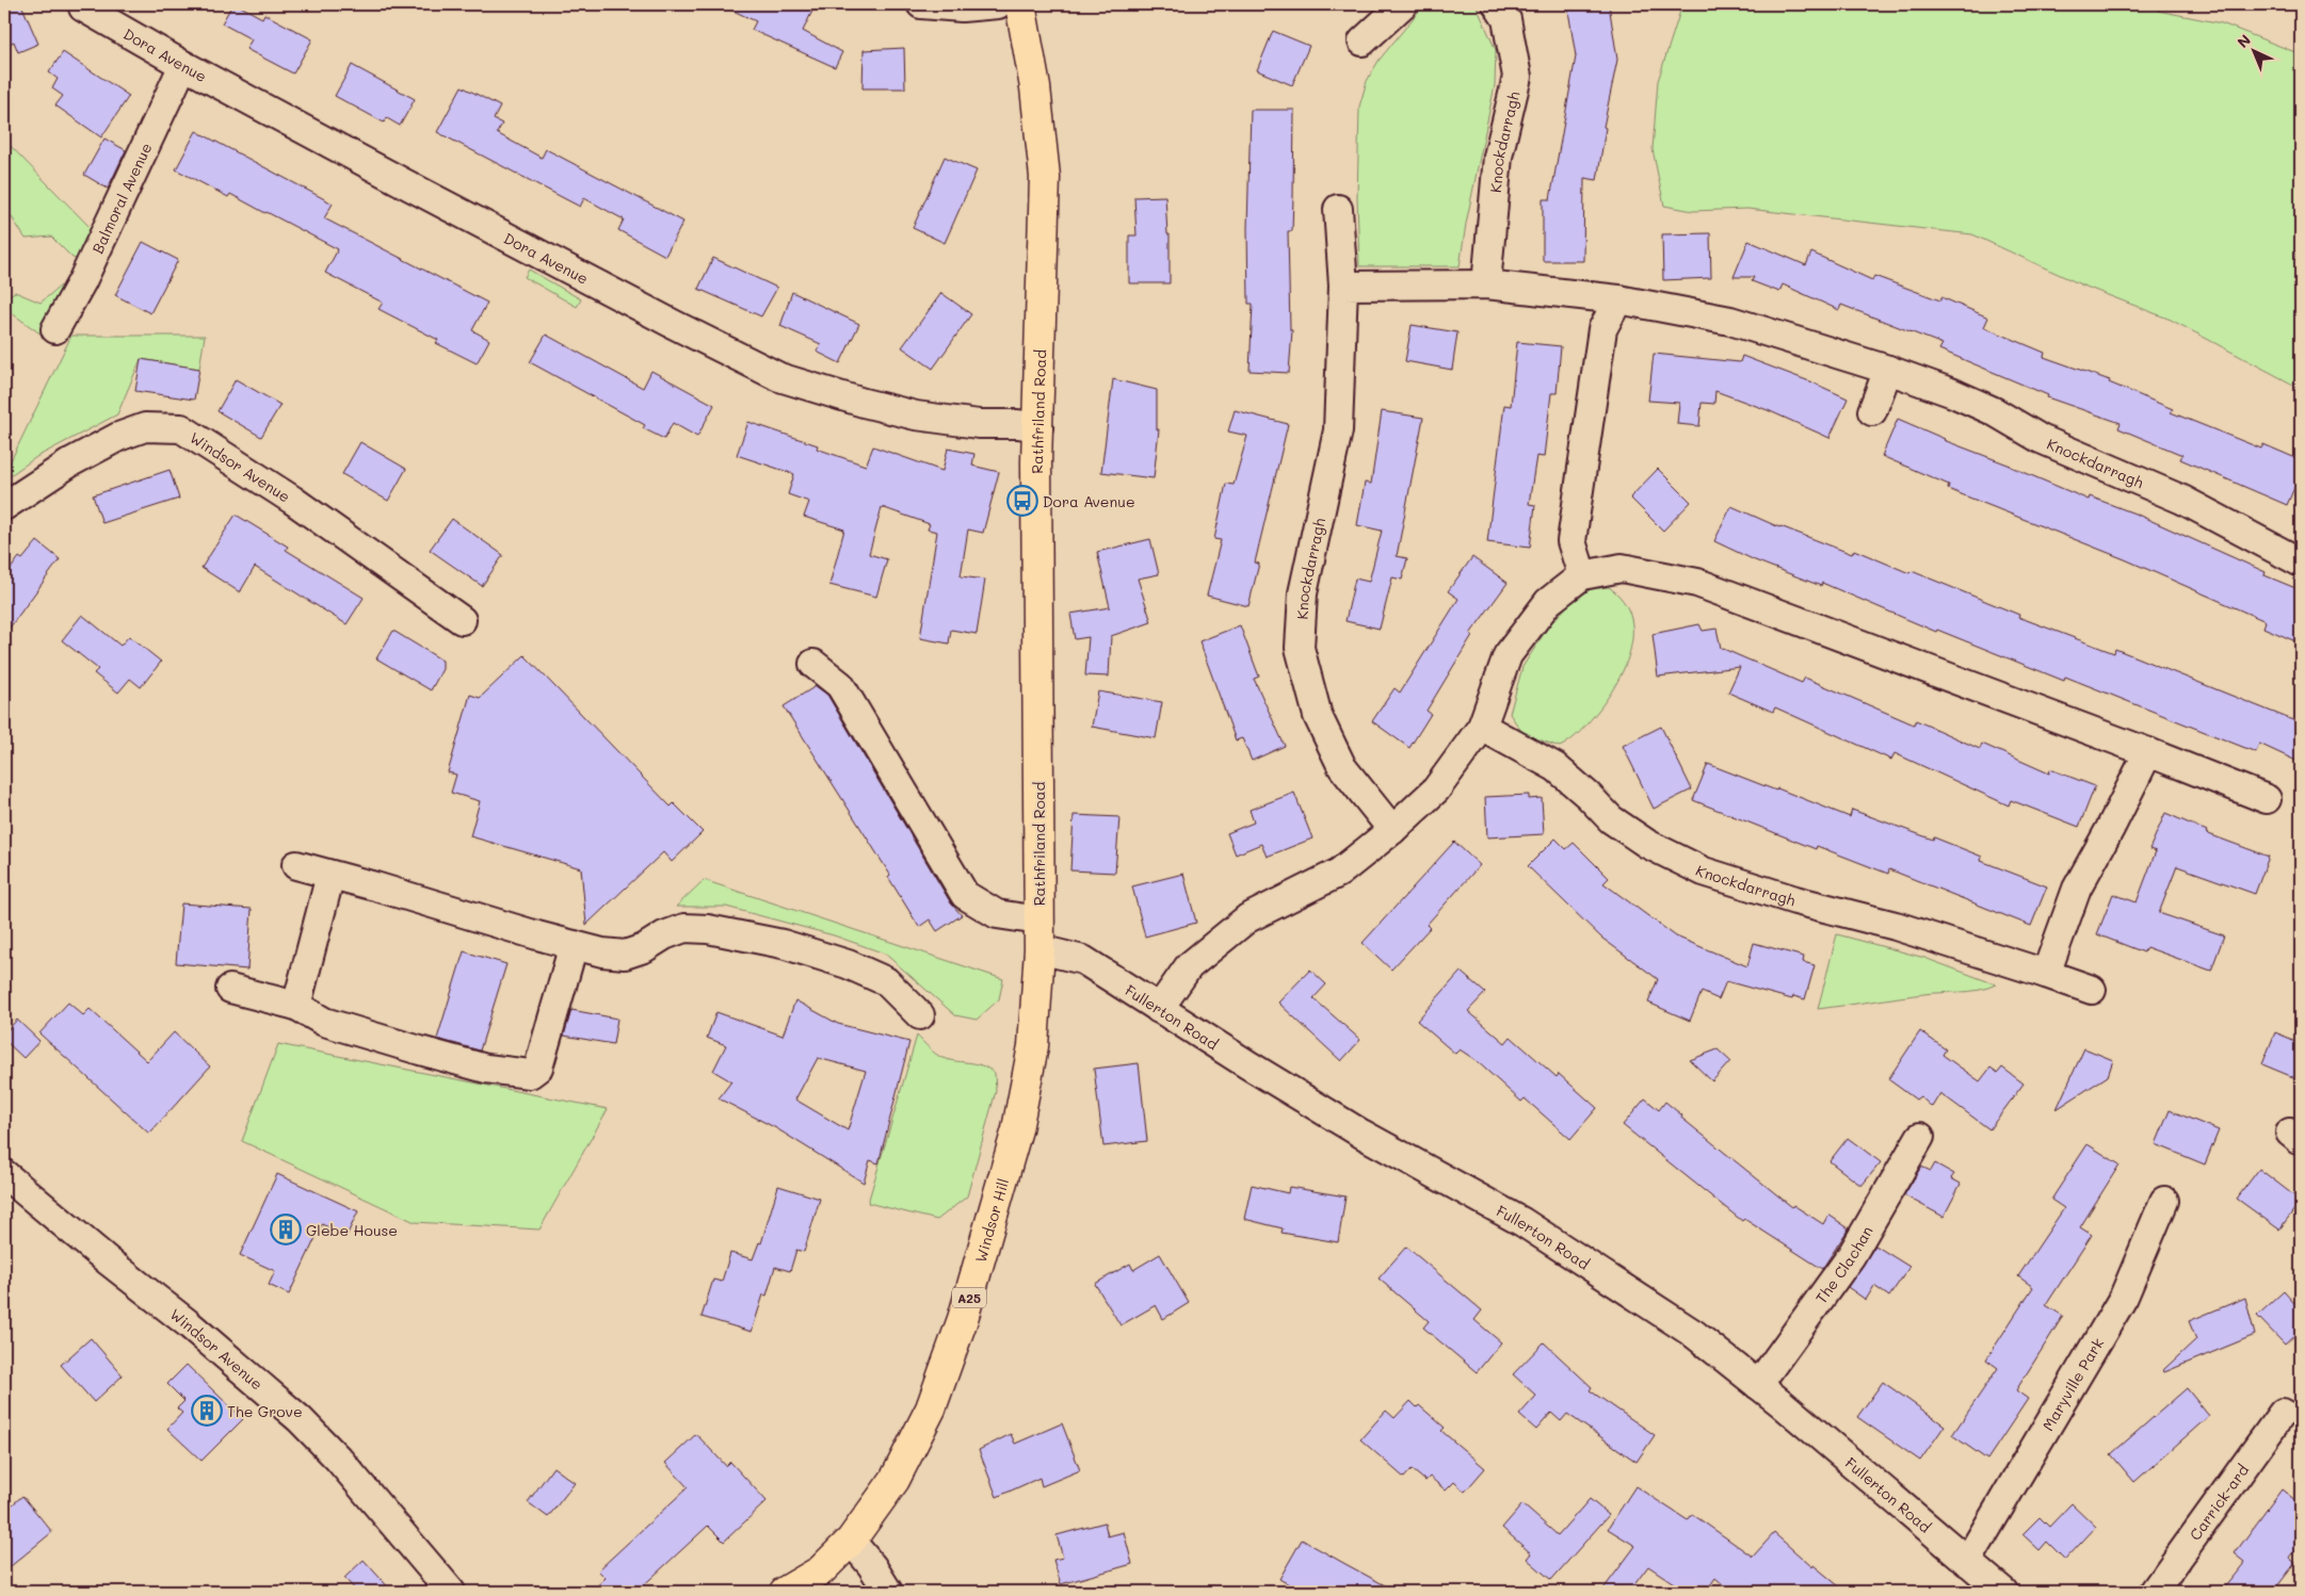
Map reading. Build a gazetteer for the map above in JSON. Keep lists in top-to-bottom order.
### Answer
{
  "streets": {
    "main road": ["Rathfriland Road", "Windsor Hill", "A25"],
    "street": [
      "Dora Avenue",
      "Knockdarragh",
      "Balmoral Avenue",
      "Windsor Avenue",
      "Fullerton Road",
      "The Clachan",
      "Maryville Park",
      "Carrick-ard"
    ]
  },
  "crossings": [
    ["Dora Avenue", "Balmoral Avenue"],
    ["Dora Avenue", "Rathfriland Road"],
    ["Rathfriland Road", "Fullerton Road"],
    ["Rathfriland Road", "Windsor Hill"],
    ["Fullerton Road", "Windsor Hill"],
    ["Fullerton Road", "The Clachan"],
    ["Fullerton Road", "Maryville Park"]
  ],
  "places": {
    "bus stop": ["Dora Avenue"],
    "building": ["Glebe House", "The Grove"]
  },
  "north": "top left"
}
